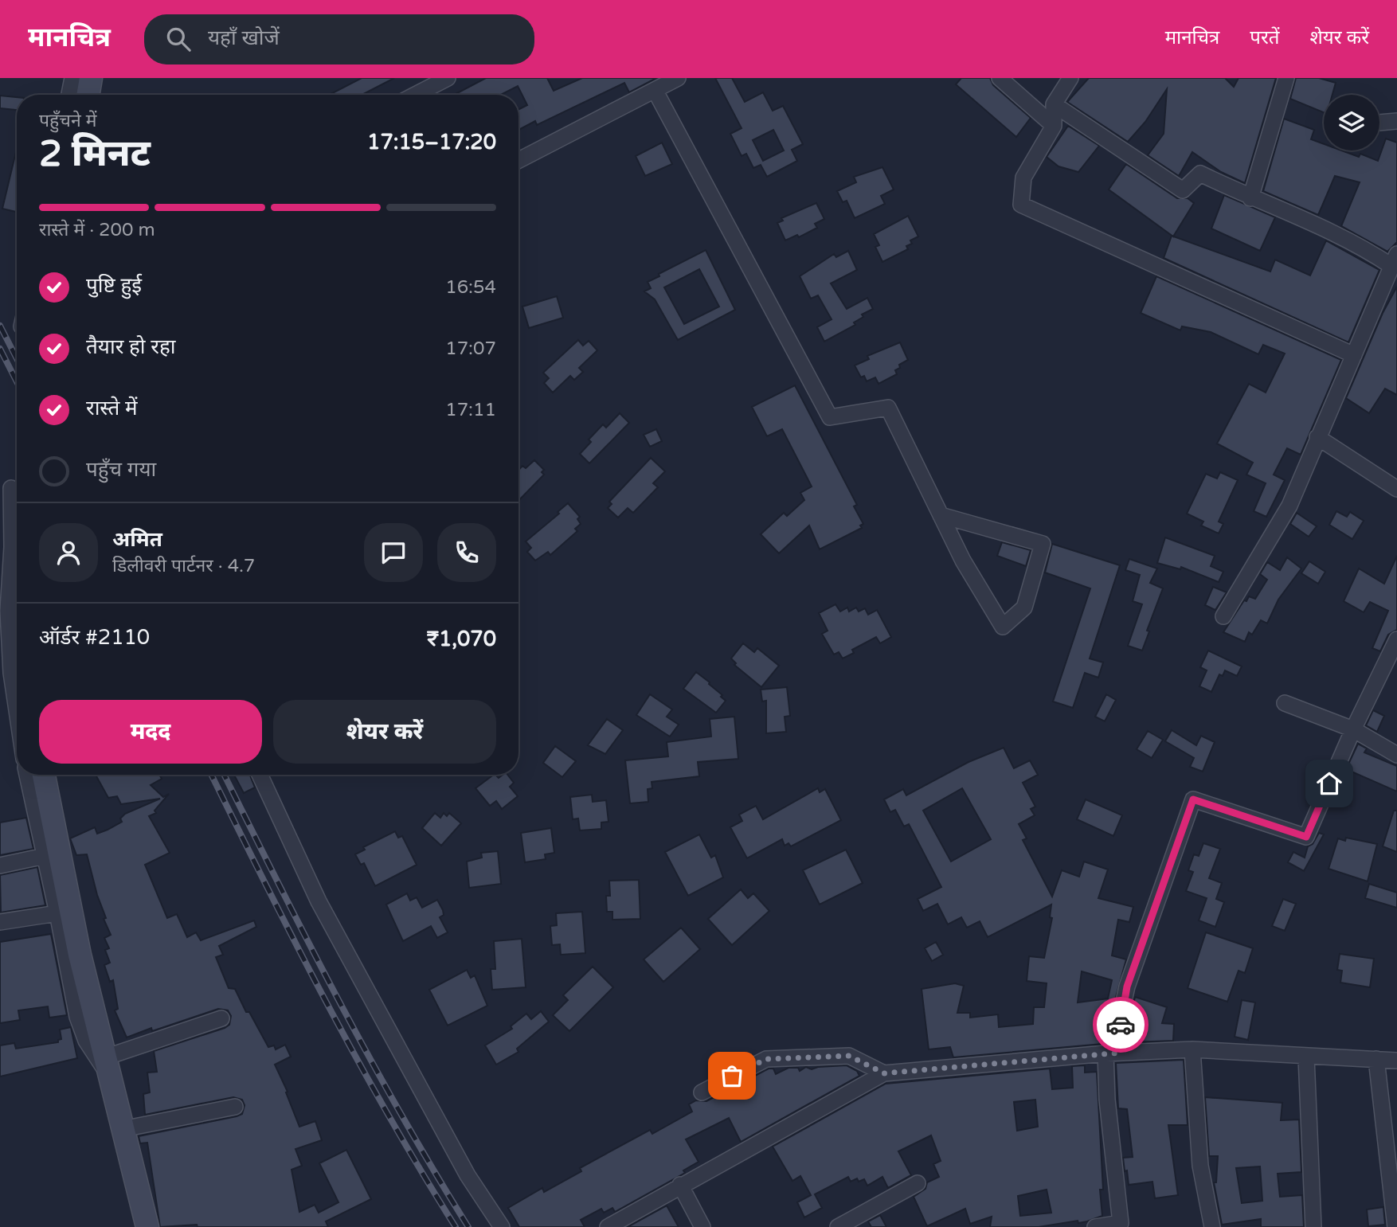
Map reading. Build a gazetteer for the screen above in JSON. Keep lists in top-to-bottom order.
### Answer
{
  "page": {
    "header": "मानचित्र",
    "search": "यहाँ खोजें",
    "nav": ["मानचित्र", "परतें", "शेयर करें"],
    "heading": ["2 मिनट", "पहुँचने में", "17:15–17:20"],
    "panel": [
      "अमित",
      "डिलीवरी पार्टनर · 4.7",
      "ऑर्डर #2110",
      "₹1,070"
    ],
    "bar": "रास्ते में · 200 m",
    "list": [
      ["पुष्टि हुई", "16:54"],
      ["तैयार हो रहा", "17:07"],
      ["रास्ते में", "17:11"],
      "पहुँच गया"
    ],
    "buttons": ["मदद", "शेयर करें"]
  }
}
